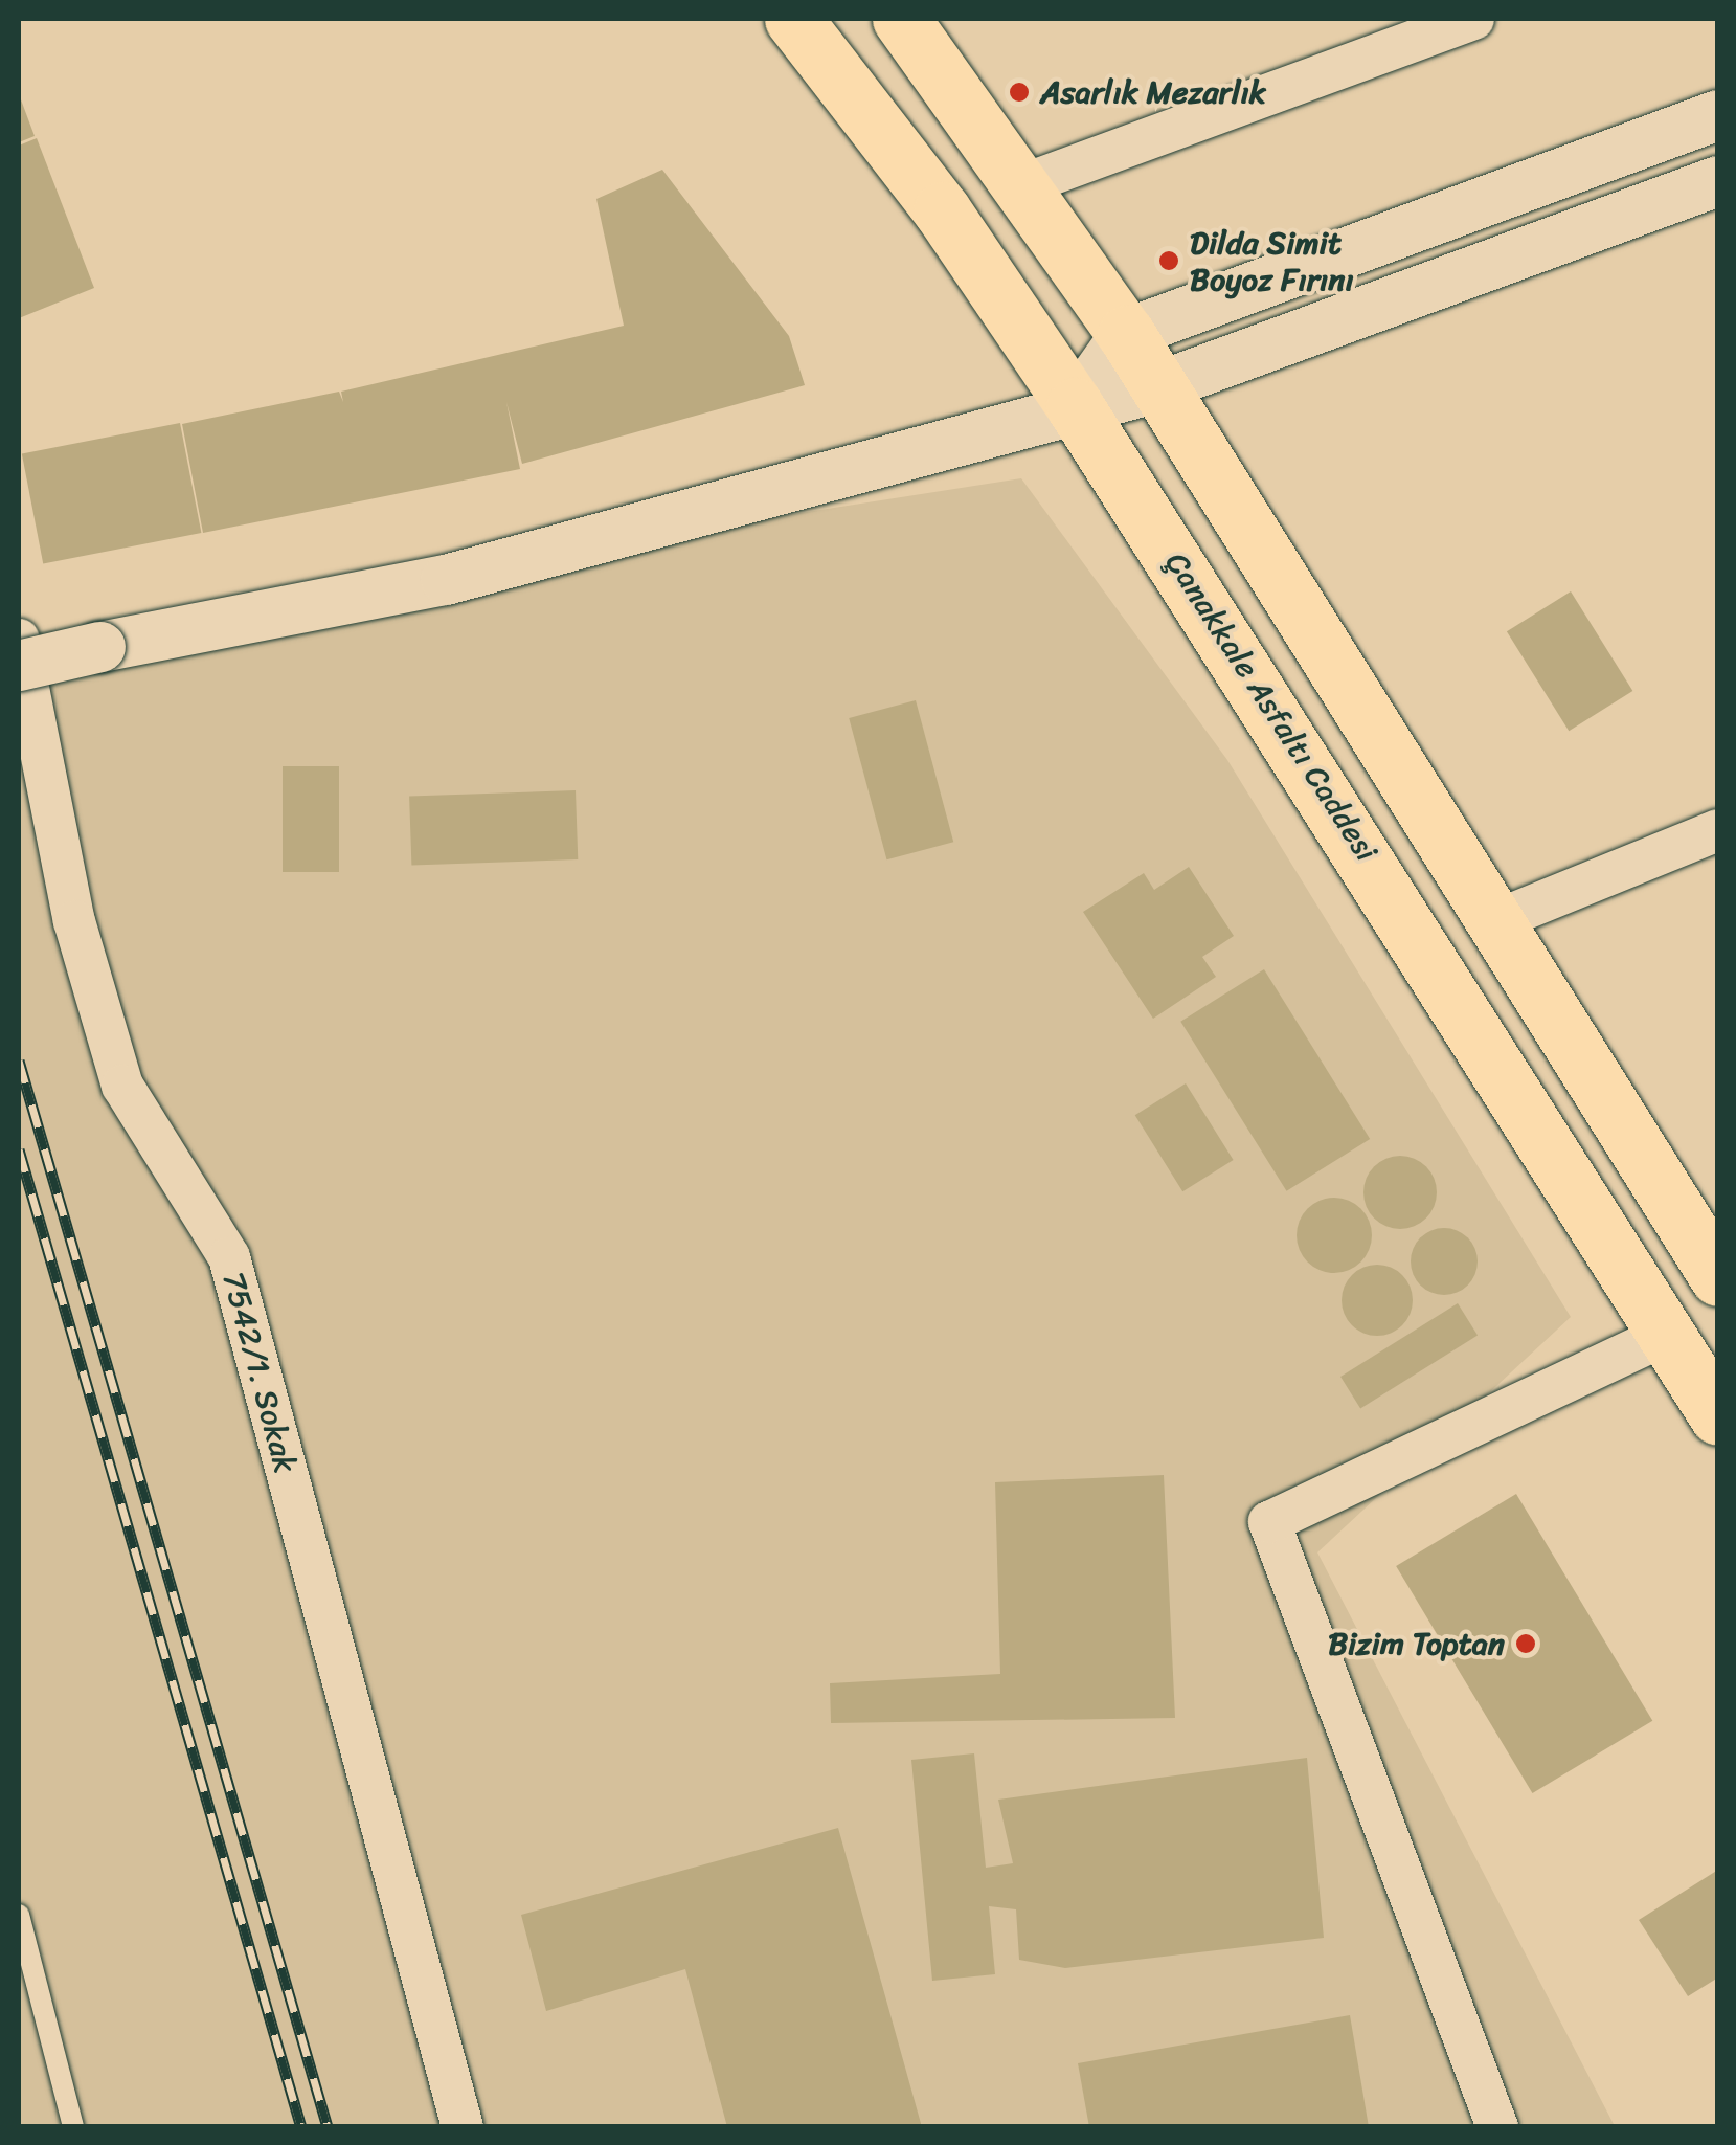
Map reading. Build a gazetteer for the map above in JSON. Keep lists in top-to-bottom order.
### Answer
{
  "streets": {
    "highway": ["Çanakkale Asfaltı Caddesi"],
    "street": ["7542/1. Sokak"]
  },
  "places": ["Asarlık Mezarlık", "Dilda Simit Boyoz Fırını", "Bizim Toptan"]
}
